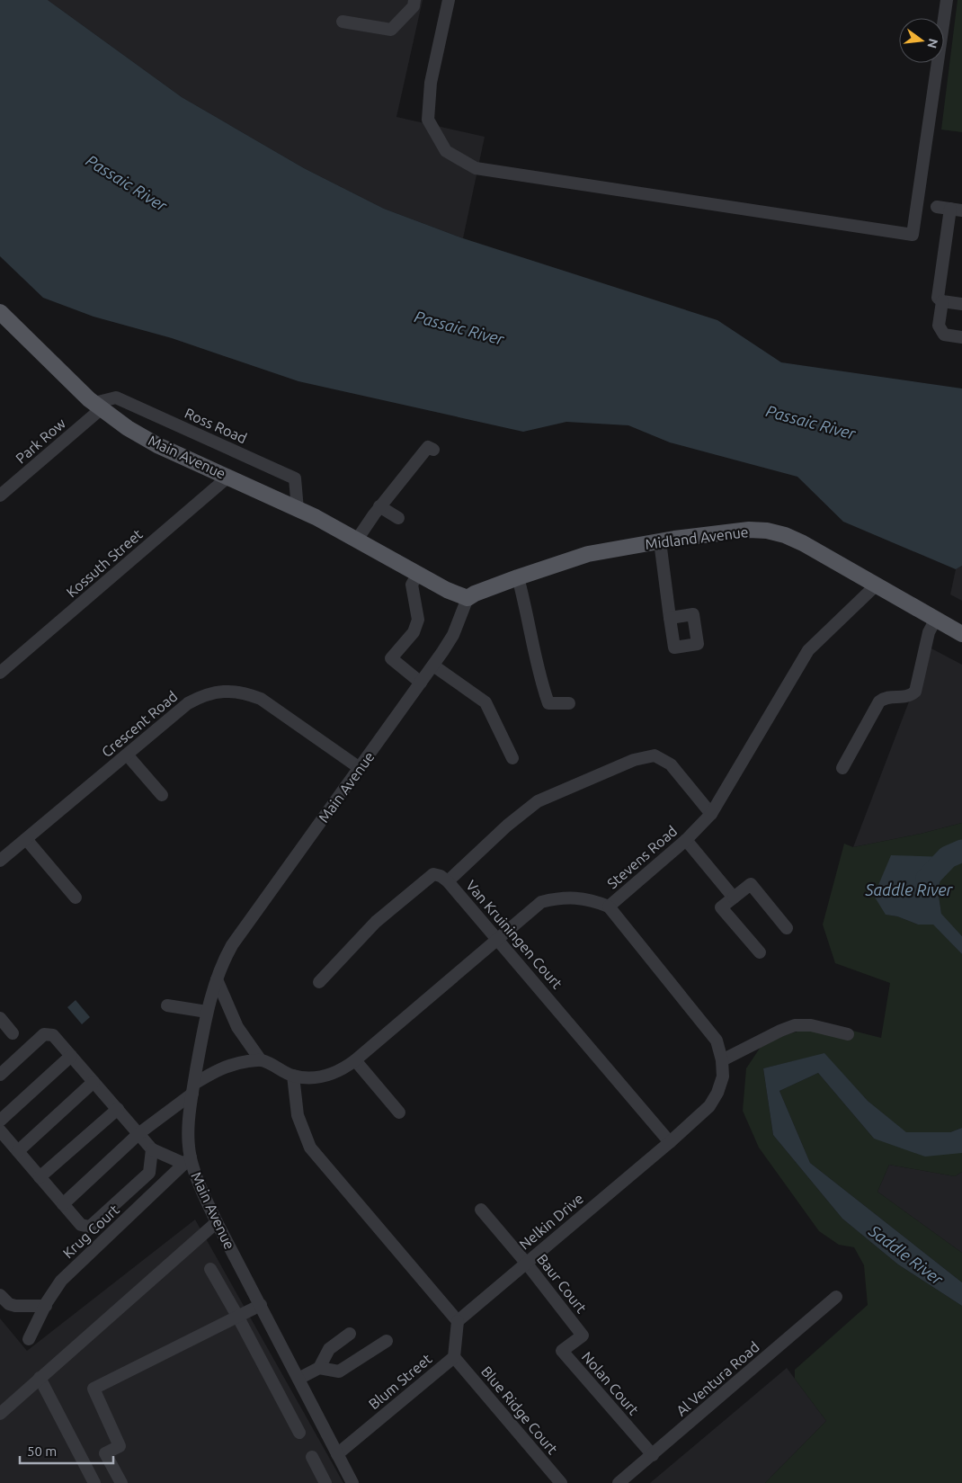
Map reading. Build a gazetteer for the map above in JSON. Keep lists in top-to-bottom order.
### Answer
{
  "streets": {
    "main road": ["Main Avenue", "Midland Avenue"],
    "street": [
      "Ross Road",
      "Park Row",
      "Kossuth Street",
      "Crescent Road",
      "Stevens Road",
      "Van Kruiningen Court",
      "Nelkin Drive",
      "Krug Court",
      "Baur Court",
      "Al Ventura Road",
      "Blum Street",
      "Nolan Court",
      "Blue Ridge Court"
    ]
  },
  "crossings": [
    ["Ross Road", "Park Row"],
    ["Ross Road", "Main Avenue"],
    ["Park Row", "Main Avenue"],
    ["Main Avenue", "Midland Avenue"],
    ["Main Avenue", "Kossuth Street"],
    ["Main Avenue", "Crescent Road"],
    ["Main Avenue", "Stevens Road"],
    ["Main Avenue", "Krug Court"],
    ["Main Avenue", "Blum Street"],
    ["Midland Avenue", "Stevens Road"],
    ["Stevens Road", "Van Kruiningen Court"],
    ["Stevens Road", "Nelkin Drive"],
    ["Van Kruiningen Court", "Nelkin Drive"],
    ["Nelkin Drive", "Baur Court"],
    ["Nelkin Drive", "Blum Street"],
    ["Baur Court", "Nolan Court"],
    ["Al Ventura Road", "Nolan Court"],
    ["Blum Street", "Blue Ridge Court"]
  ],
  "water": ["Passaic River", "Saddle River"],
  "scale_bar": "50 m",
  "north": "right"
}
